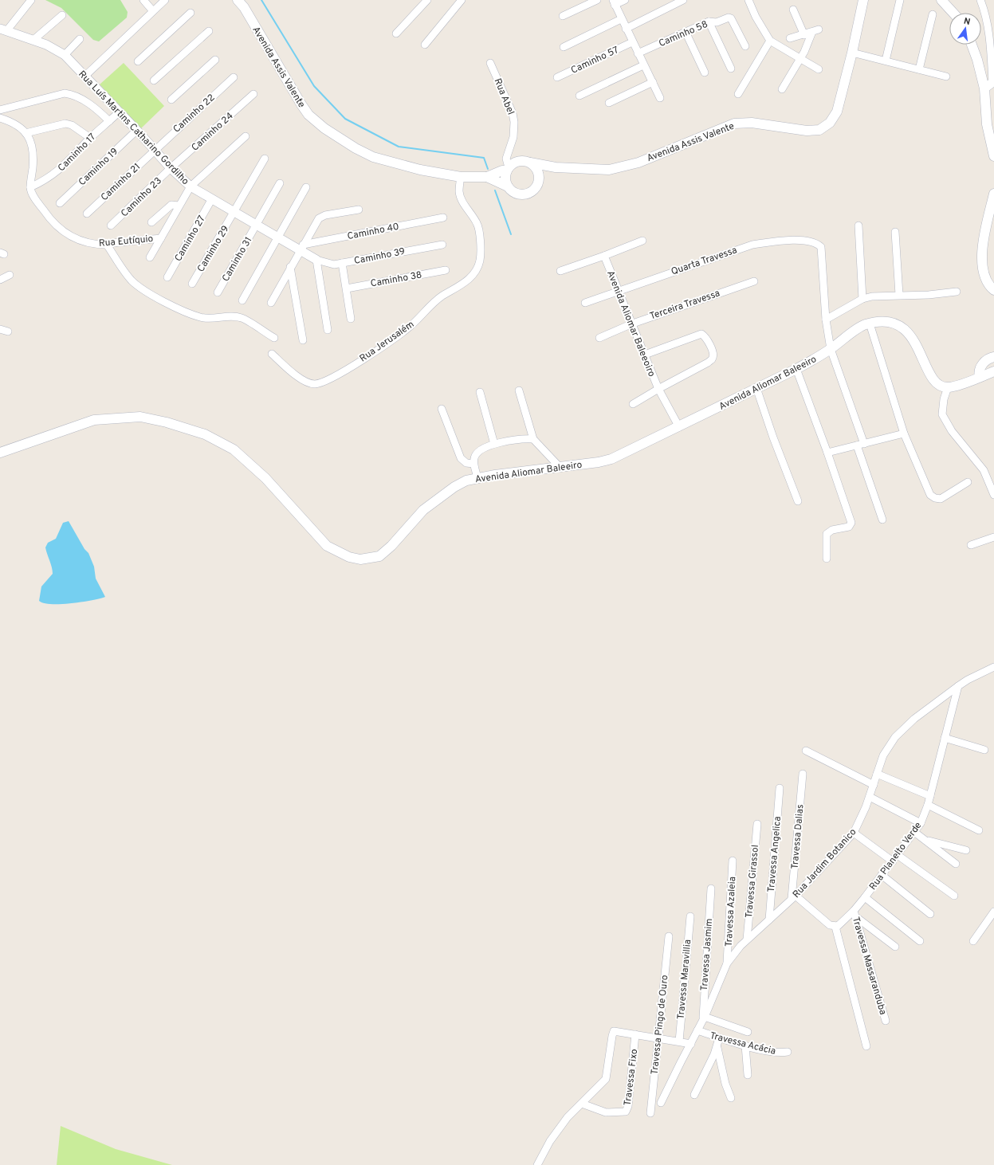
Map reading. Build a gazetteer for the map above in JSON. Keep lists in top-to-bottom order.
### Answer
{
  "streets": {
    "main road": ["Avenida Assis Valente", "Avenida Aliomar Baleeiro"],
    "street": [
      "Caminho 58",
      "Caminho 57",
      "Rua Abel",
      "Caminho 22",
      "Rua Luís Martins Catharino Gordilho",
      "Caminho 24",
      "Caminho 17",
      "Caminho 19",
      "Caminho 21",
      "Caminho 23",
      "Caminho 40",
      "Caminho 27",
      "Rua Eutíquio",
      "Caminho 29",
      "Caminho 39",
      "Caminho 31",
      "Quarta Travessa",
      "Caminho 38",
      "Terceira Travessa",
      "Avenida Aliomar Baleeoiro",
      "Rua Jerusalém",
      "Travessa Dalias",
      "Travessa Angelica",
      "Rua Planelto Verde",
      "Rua Jardim Botanico",
      "Travessa Girassol",
      "Travessa Azaleia",
      "Travessa Jasmim",
      "Travessa Massaranduba",
      "Travessa Maravillia",
      "Travessa Pingo de Ouro",
      "Travessa Acácia",
      "Travessa Fixo"
    ]
  },
  "crossings": [
    ["Avenida Assis Valente", "Rua Abel"],
    ["Avenida Assis Valente", "Rua Jerusalém"],
    ["Caminho 22", "Rua Luís Martins Catharino Gordilho"],
    ["Caminho 22", "Caminho 21"],
    ["Rua Luís Martins Catharino Gordilho", "Caminho 24"],
    ["Rua Luís Martins Catharino Gordilho", "Caminho 17"],
    ["Rua Luís Martins Catharino Gordilho", "Caminho 19"],
    ["Rua Luís Martins Catharino Gordilho", "Caminho 21"],
    ["Rua Luís Martins Catharino Gordilho", "Caminho 23"],
    ["Rua Luís Martins Catharino Gordilho", "Caminho 40"],
    ["Rua Luís Martins Catharino Gordilho", "Caminho 27"],
    ["Rua Luís Martins Catharino Gordilho", "Caminho 29"],
    ["Rua Luís Martins Catharino Gordilho", "Caminho 39"],
    ["Rua Luís Martins Catharino Gordilho", "Caminho 31"],
    ["Caminho 24", "Caminho 23"],
    ["Caminho 17", "Rua Eutíquio"],
    ["Quarta Travessa", "Avenida Aliomar Baleeoiro"],
    ["Terceira Travessa", "Avenida Aliomar Baleeoiro"],
    ["Avenida Aliomar Baleeoiro", "Avenida Aliomar Baleeiro"],
    ["Travessa Dalias", "Rua Jardim Botanico"],
    ["Travessa Angelica", "Rua Jardim Botanico"],
    ["Rua Planelto Verde", "Rua Jardim Botanico"],
    ["Rua Planelto Verde", "Travessa Massaranduba"],
    ["Rua Jardim Botanico", "Travessa Girassol"],
    ["Rua Jardim Botanico", "Travessa Azaleia"],
    ["Rua Jardim Botanico", "Travessa Jasmim"],
    ["Rua Jardim Botanico", "Travessa Acácia"]
  ],
  "north": "top"
}
